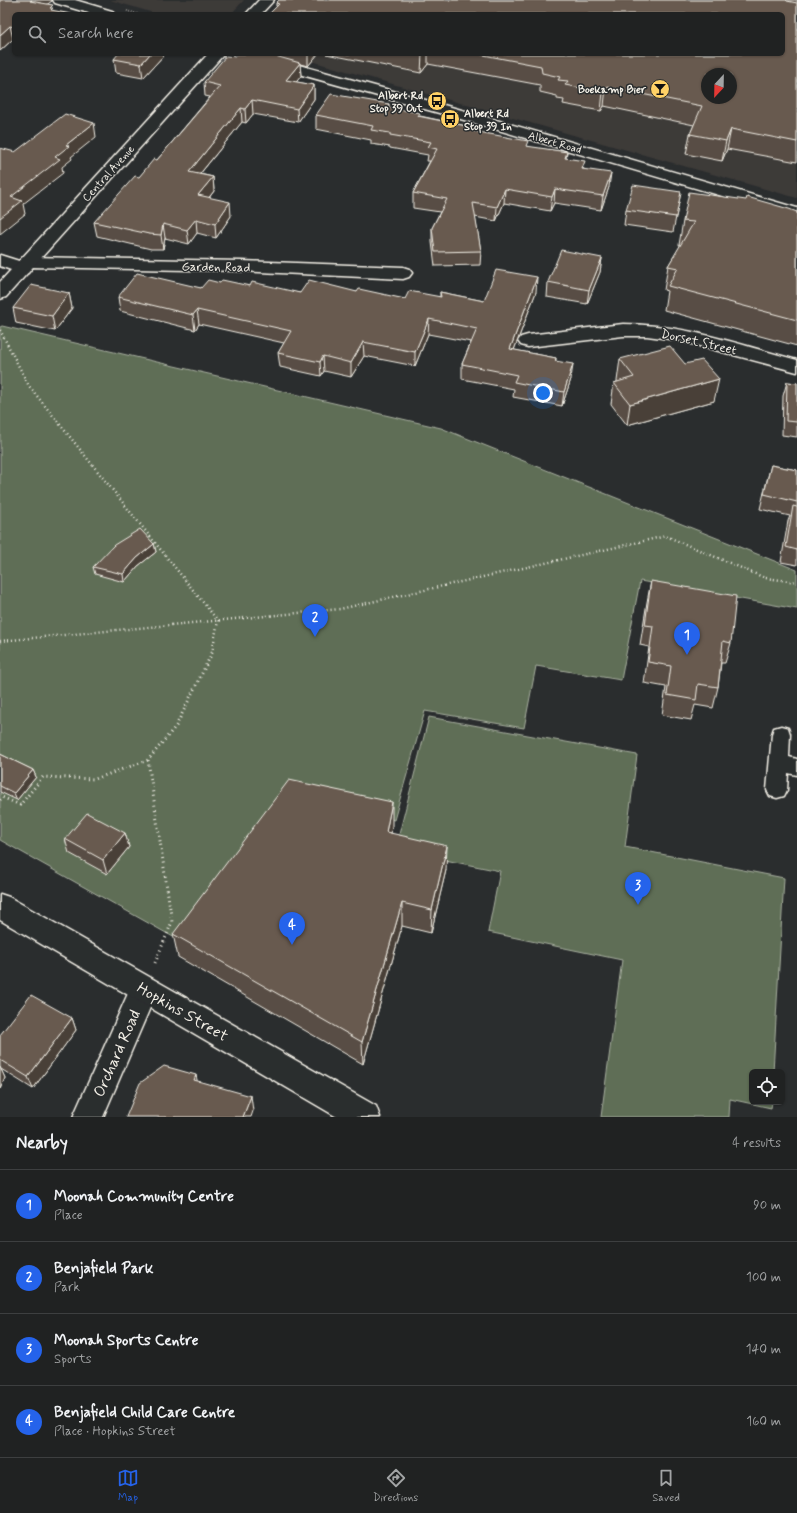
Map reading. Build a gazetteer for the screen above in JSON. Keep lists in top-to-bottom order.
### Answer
{
  "streets": {
    "street": [
      "Albert Road",
      "Central Avenue",
      "Garden Road",
      "Dorset Street",
      "Hopkins Street",
      "Orchard Road"
    ]
  },
  "crossings": [
    ["Central Avenue", "Garden Road"],
    ["Hopkins Street", "Orchard Road"]
  ],
  "places": {
    "bar": ["Boekamp Bier"],
    "bus stop": ["Albert Rd Stop 39 Out", "Albert Rd Stop 39 In"]
  },
  "north": "bottom",
  "page": {
    "search": "Search here",
    "pins": [
      "2",
      "1",
      "3",
      "4"
    ],
    "heading": ["Nearby", "4 results"],
    "list": [
      {
        "mark": "1",
        "name": "Moonah Community Centre",
        "note": "Place",
        "value": "90 m"
      },
      {
        "mark": "2",
        "name": "Benjafield Park",
        "note": "Park",
        "value": "100 m"
      },
      {
        "mark": "3",
        "name": "Moonah Sports Centre",
        "note": "Sports",
        "value": "140 m"
      },
      {
        "mark": "4",
        "name": "Benjafield Child Care Centre",
        "note": "Place · Hopkins Street",
        "value": "160 m"
      }
    ],
    "nav": ["Map", "Directions", "Saved"]
  }
}
